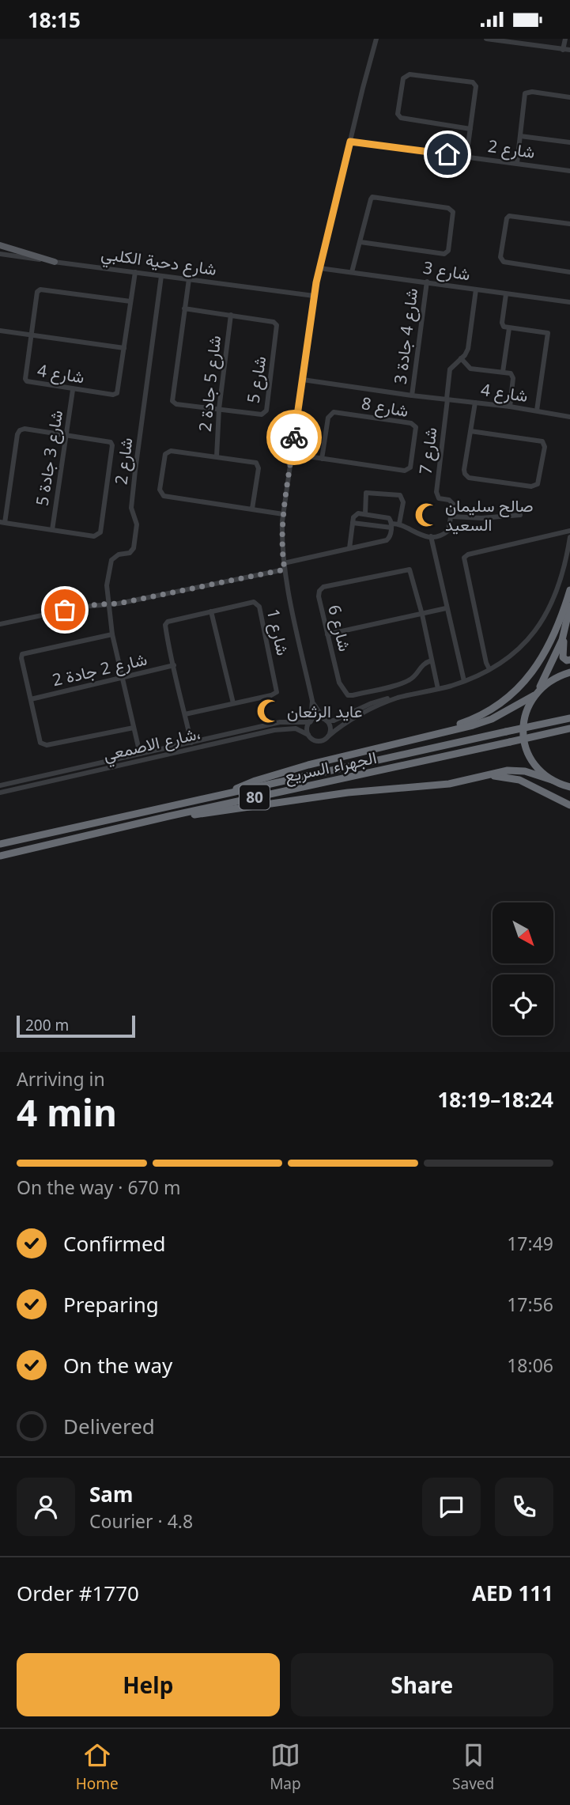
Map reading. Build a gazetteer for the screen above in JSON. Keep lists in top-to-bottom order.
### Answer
{
  "streets": {
    "highway": ["الجهراء السريع", "80"],
    "street": [
      "شارع 2",
      "شارع دحية الكلبي",
      "شارع 3",
      "شارع 4 جادة 3",
      "شارع 4",
      "شارع 5",
      "شارع 5 جادة 2",
      "شارع 8",
      "شارع 7",
      "شارع 3 جادة 5",
      "شارع 6",
      "شارع 1",
      "شارع 2 جادة 2",
      "شارع الاصمعي،"
    ]
  },
  "crossings": [
    ["شارع 2", "شارع دحية الكلبي"],
    ["شارع 2", "شارع 2 جادة 2"],
    ["شارع 2", "شارع الاصمعي،"],
    ["شارع دحية الكلبي", "شارع 4"],
    ["شارع دحية الكلبي", "شارع 5"],
    ["شارع 3", "شارع 4 جادة 3"],
    ["شارع 4 جادة 3", "شارع 4"],
    ["شارع 4", "شارع 7"],
    ["شارع 4", "شارع 3 جادة 5"],
    ["شارع 5", "شارع 5 جادة 2"],
    ["شارع 1", "شارع 2 جادة 2"],
    ["شارع 1", "شارع الاصمعي،"]
  ],
  "places": {
    "mosque": ["صالح سليمان السعيد", "عايد الرثعان"]
  },
  "scale_bar": "200 m",
  "north": "bottom right",
  "page": {
    "status": "18:15",
    "scale": "200 m",
    "heading": ["4 min", "Arriving in", "18:19–18:24"],
    "panel": [
      "Sam",
      "Courier · 4.8",
      "Order #1770",
      "AED 111"
    ],
    "bar": "On the way · 670 m",
    "list": [
      ["Confirmed", "17:49"],
      ["Preparing", "17:56"],
      ["On the way", "18:06"],
      "Delivered"
    ],
    "buttons": ["Help", "Share"],
    "tabs": ["Home", "Map", "Saved"]
  }
}
